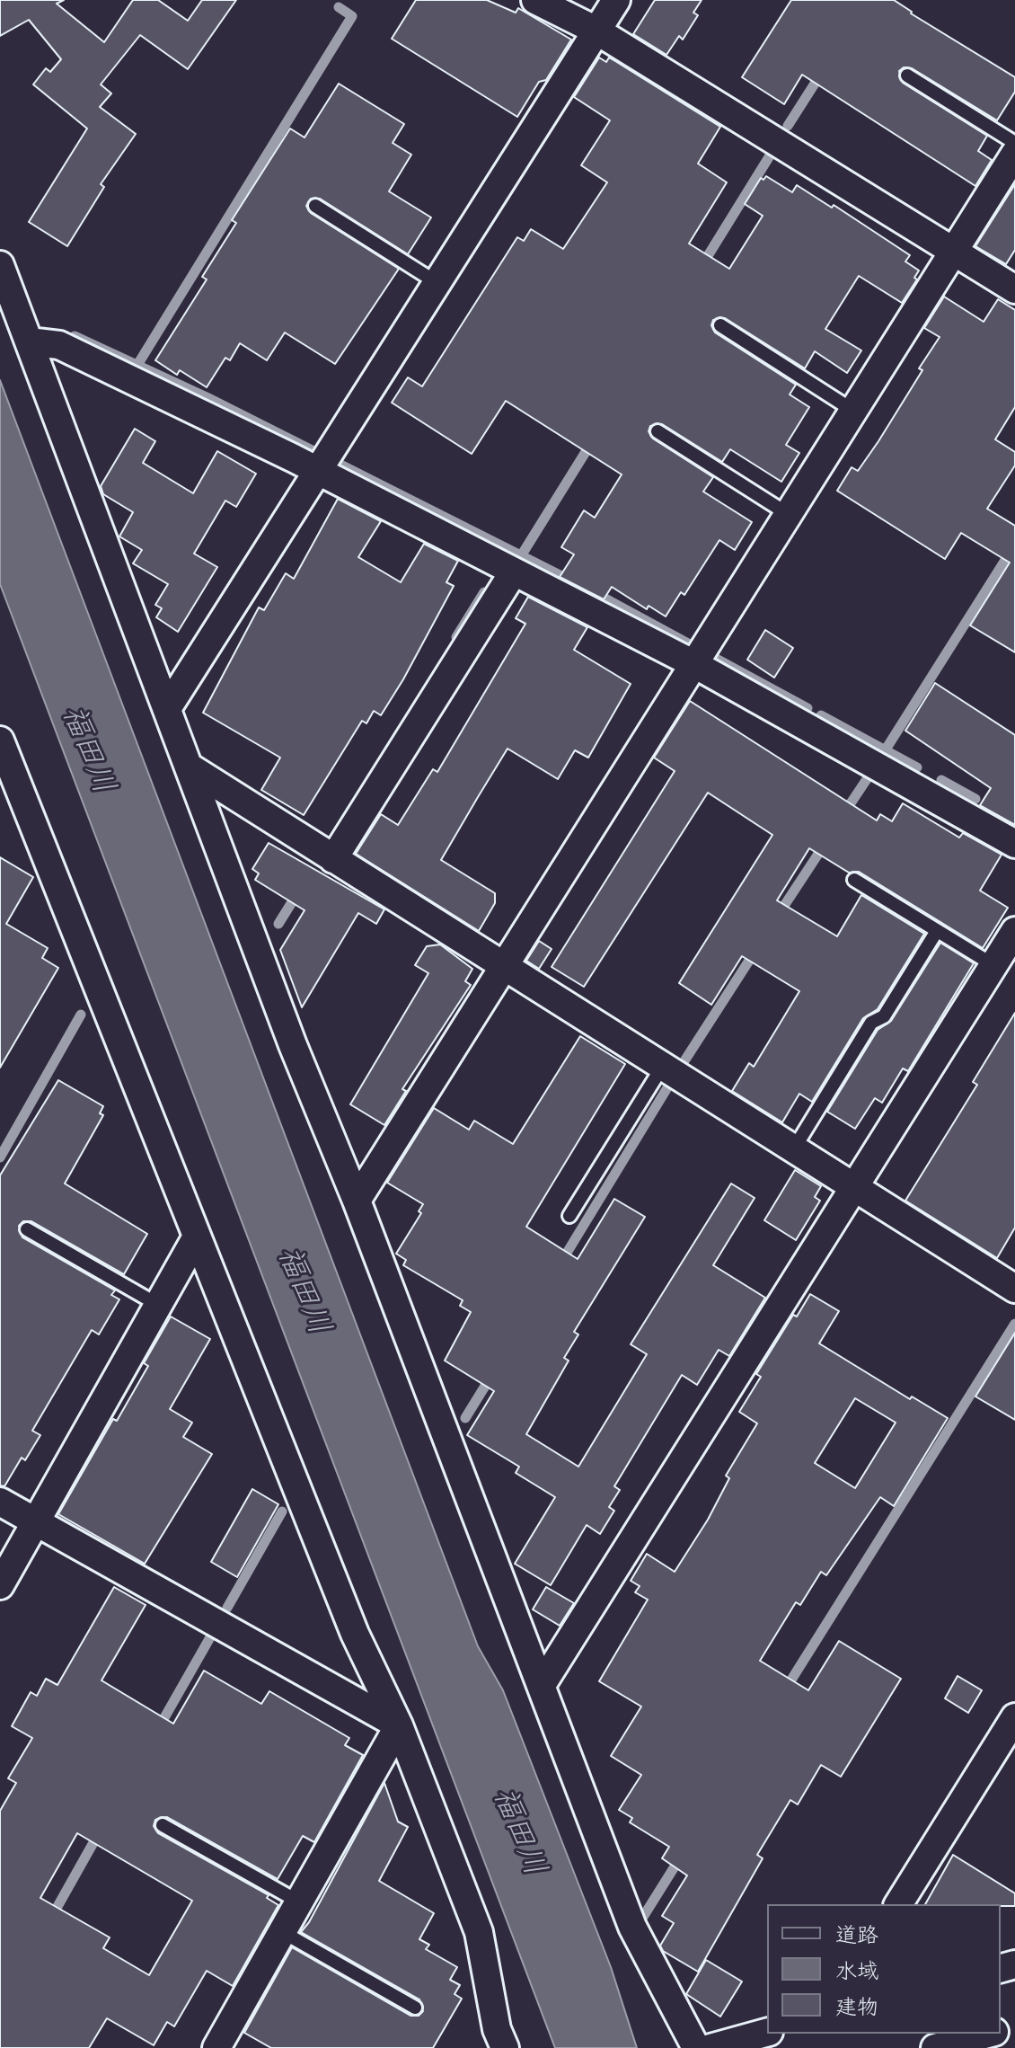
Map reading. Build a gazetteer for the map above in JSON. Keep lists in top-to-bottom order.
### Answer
{
  "water": ["福田川"],
  "legend": ["道路", "水域", "建物"]
}
